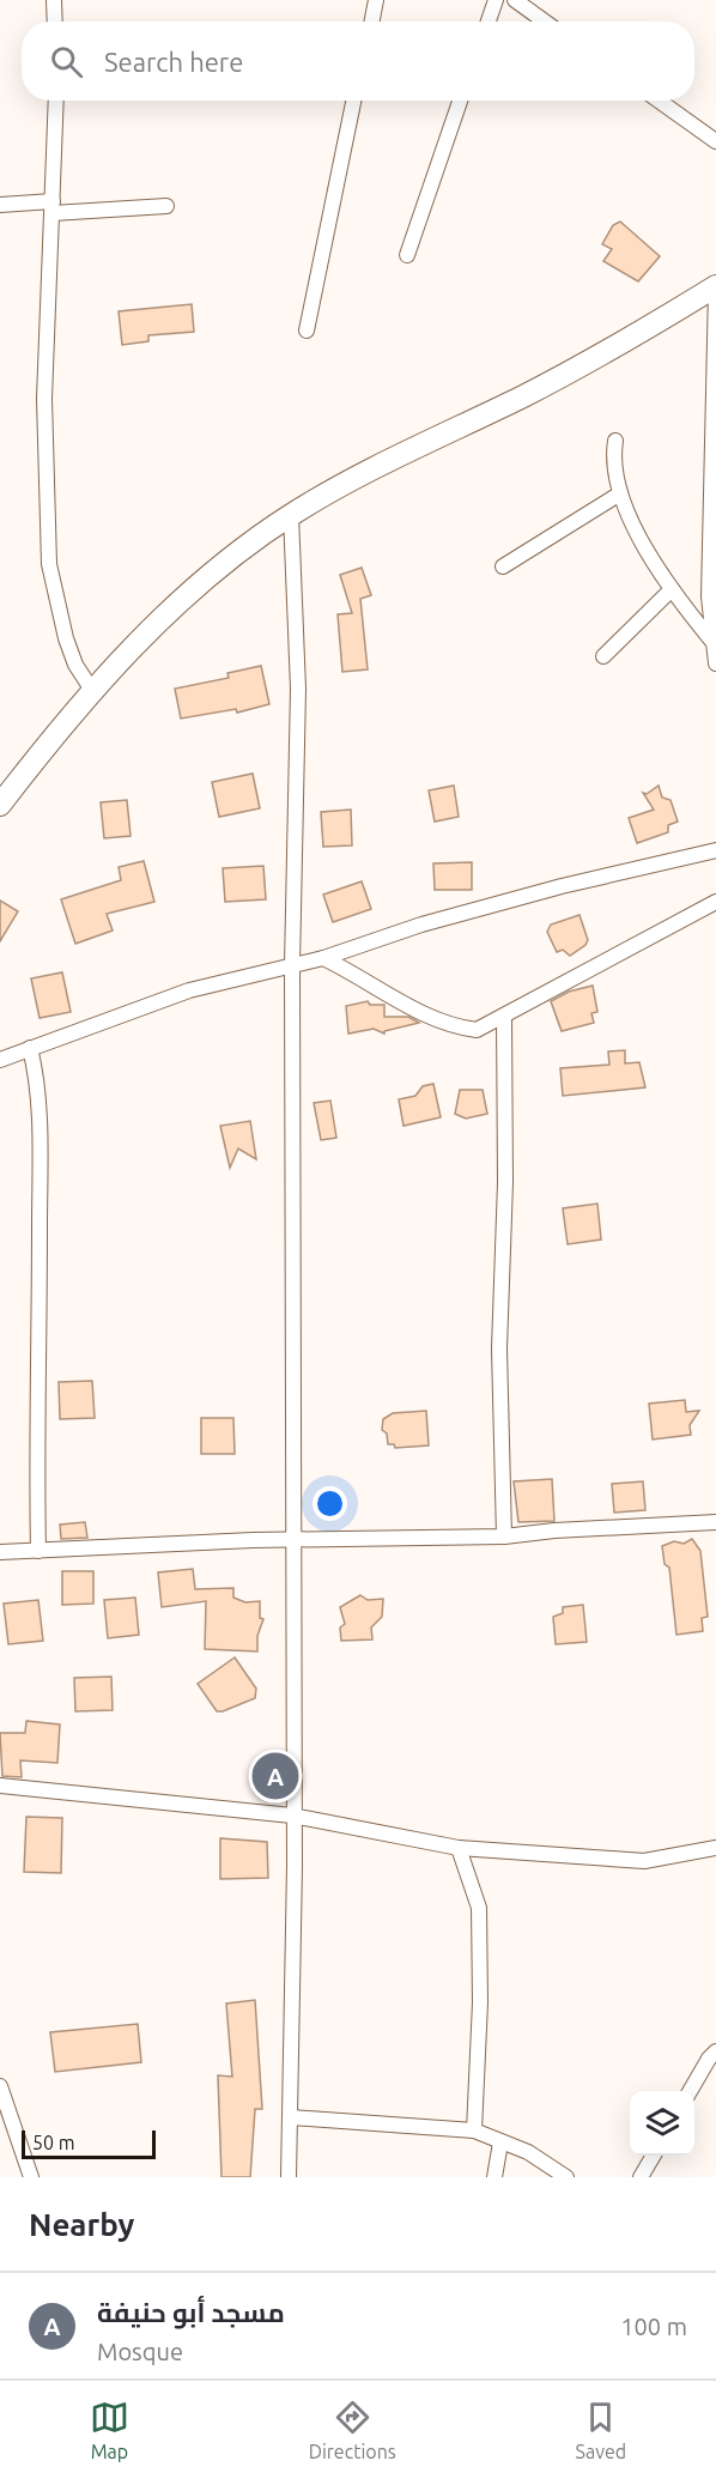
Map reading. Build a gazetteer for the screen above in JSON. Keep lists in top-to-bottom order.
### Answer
{
  "scale_bar": "50 m",
  "page": {
    "search": "Search here",
    "pins": "A",
    "scale": "50 m",
    "heading": "Nearby",
    "list": [
      {
        "mark": "A",
        "name": "مسجد أبو حنيفة",
        "note": "Mosque",
        "value": "100 m"
      }
    ],
    "nav": ["Map", "Directions", "Saved"]
  }
}
